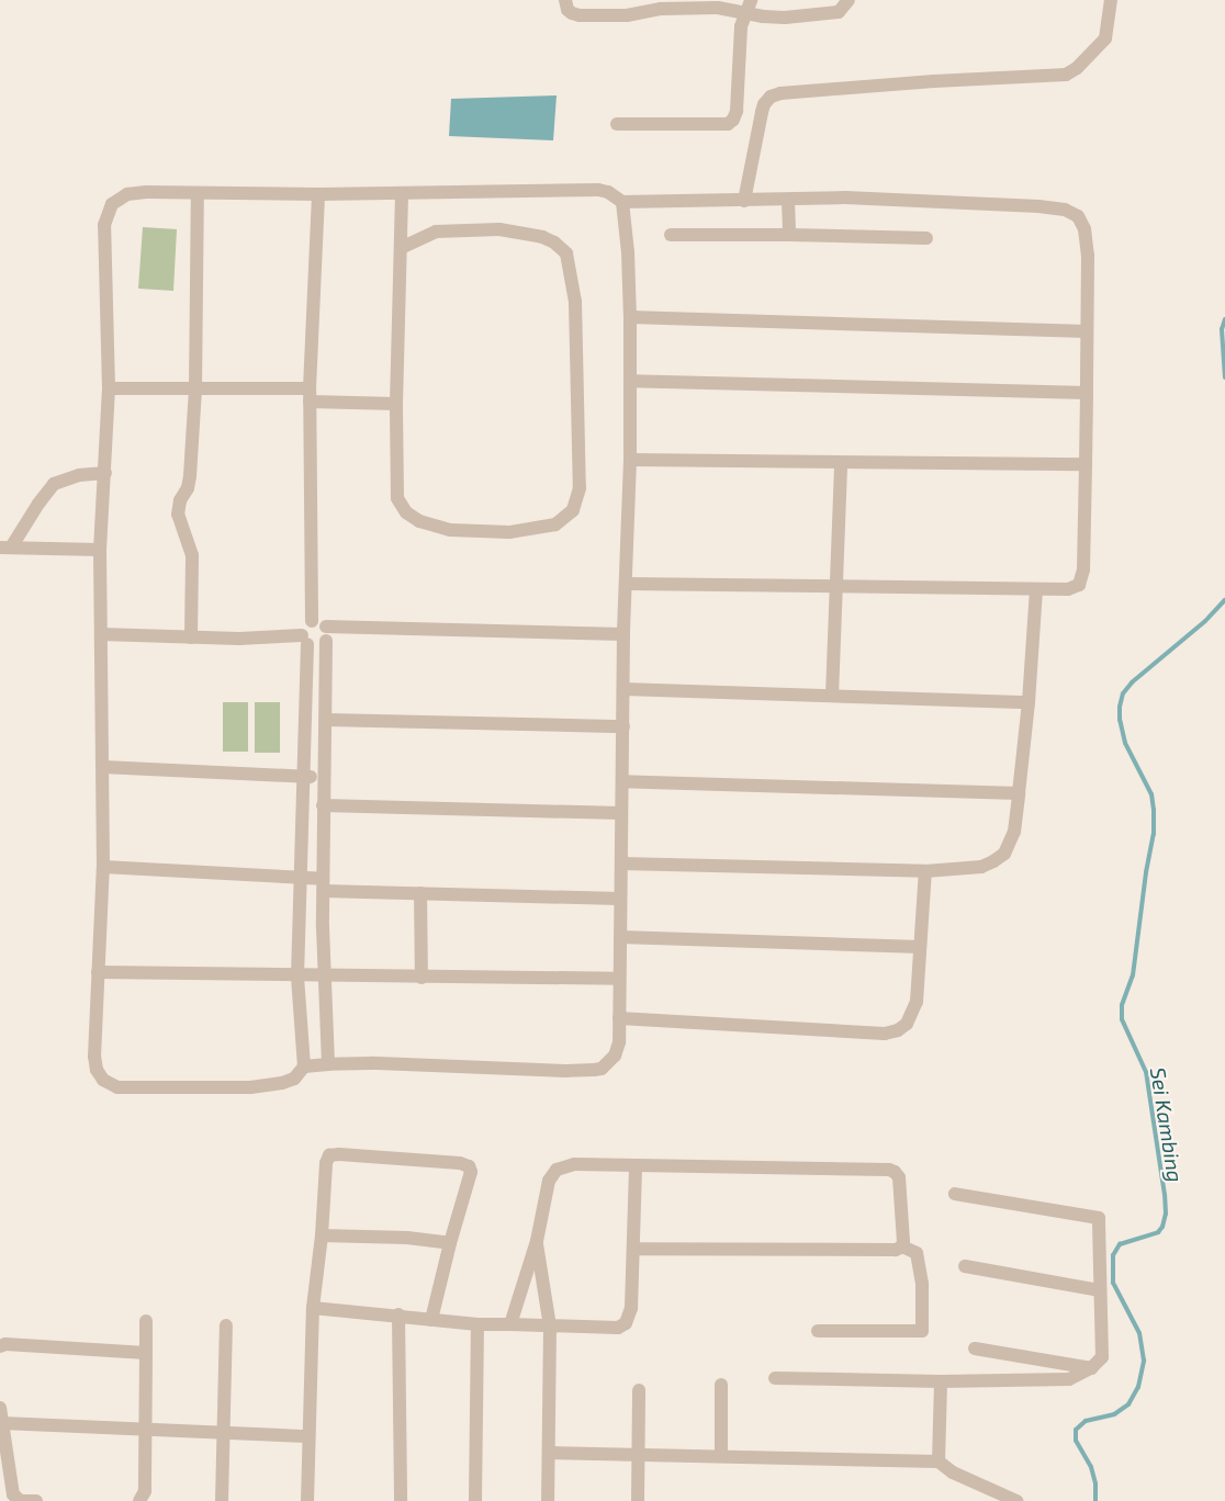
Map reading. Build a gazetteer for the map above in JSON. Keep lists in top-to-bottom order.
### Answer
{
  "water": ["Sei Kambing"]
}
